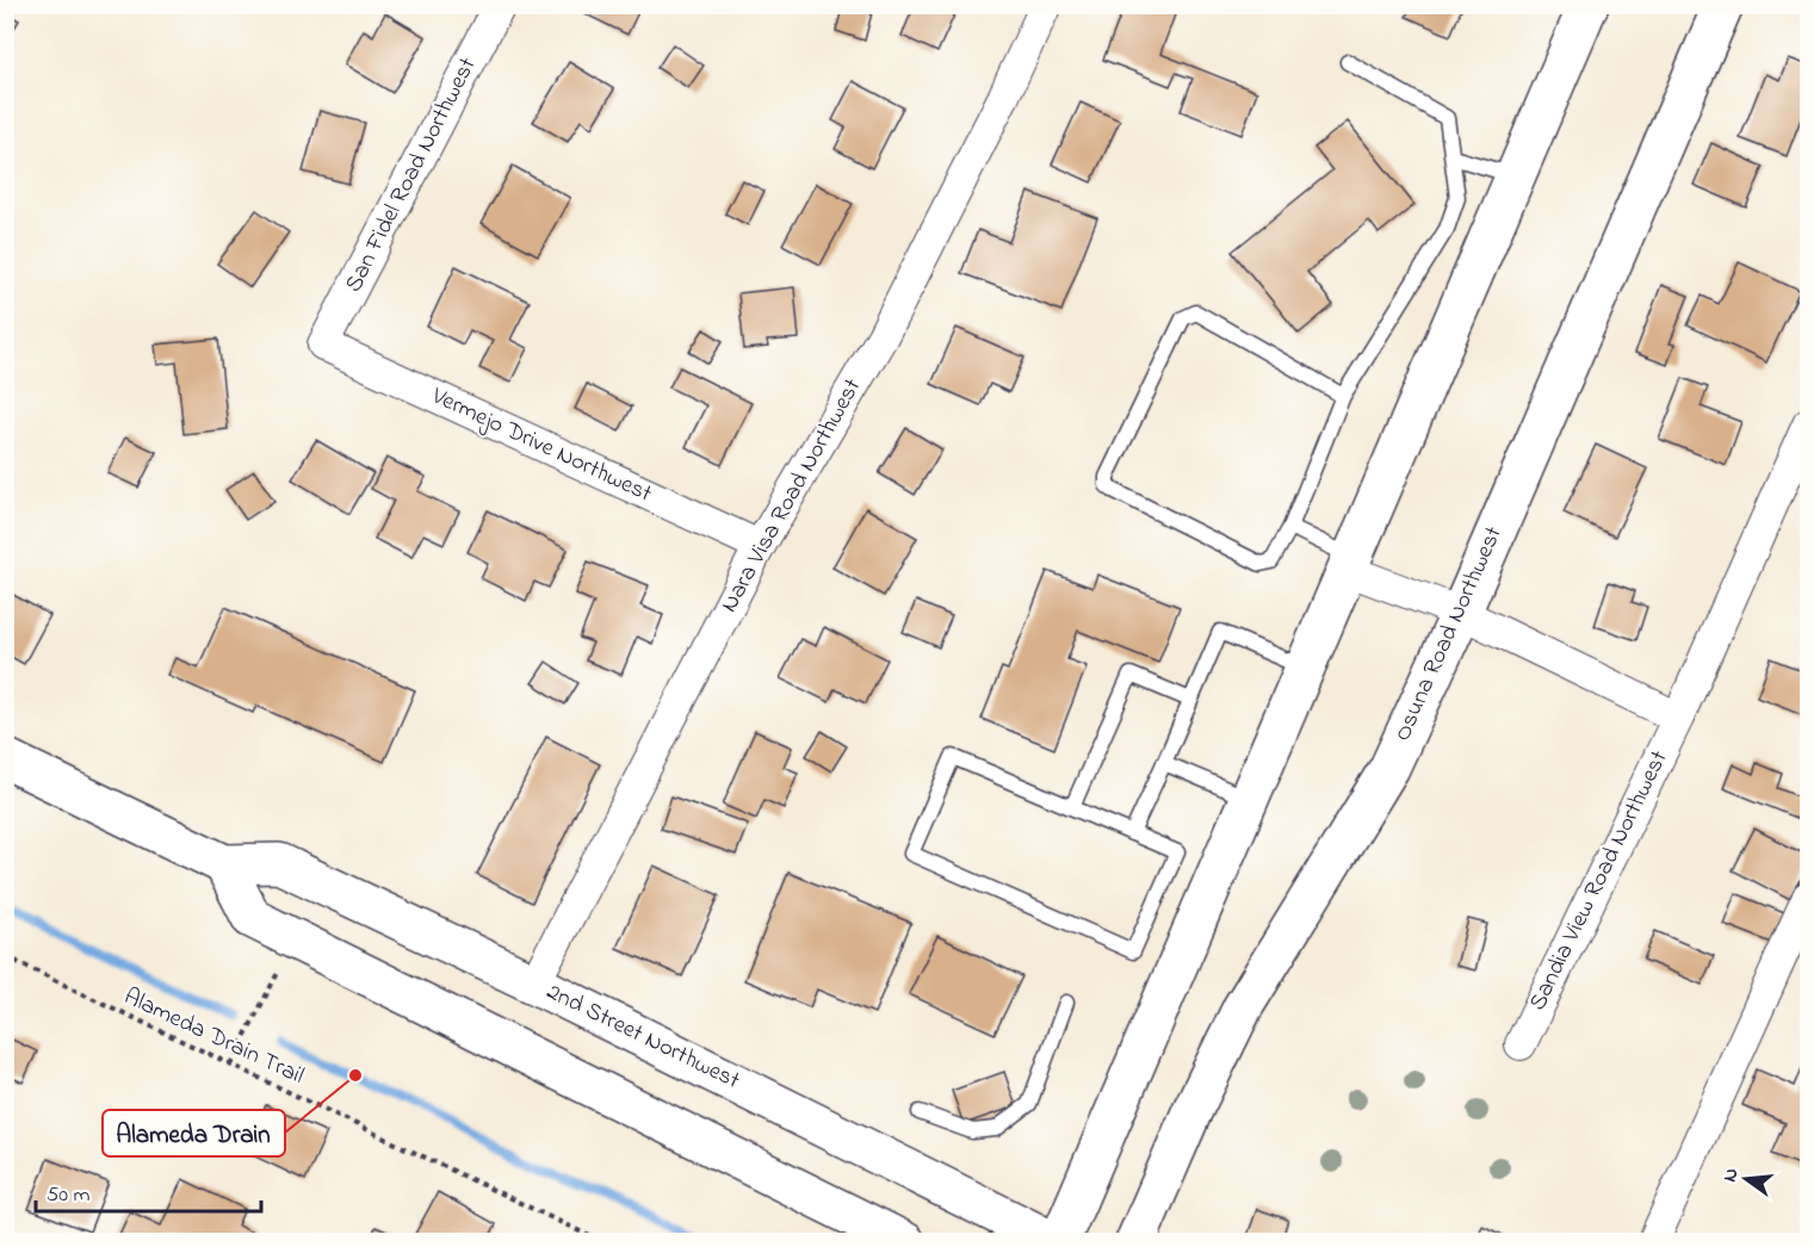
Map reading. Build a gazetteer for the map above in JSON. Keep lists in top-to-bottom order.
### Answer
{
  "streets": {
    "main road": ["Osuna Road Northwest", "2nd Street Northwest"],
    "street": [
      "San Fidel Road Northwest",
      "Vermejo Drive Northwest",
      "Nara Visa Road Northwest",
      "Sandia View Road Northwest"
    ],
    "path": ["Alameda Drain Trail"]
  },
  "crossings": [
    ["San Fidel Road Northwest", "Vermejo Drive Northwest"],
    ["Vermejo Drive Northwest", "Nara Visa Road Northwest"],
    ["Nara Visa Road Northwest", "2nd Street Northwest"]
  ],
  "places": ["Alameda Drain"],
  "scale_bar": "50 m",
  "north": "left"
}
